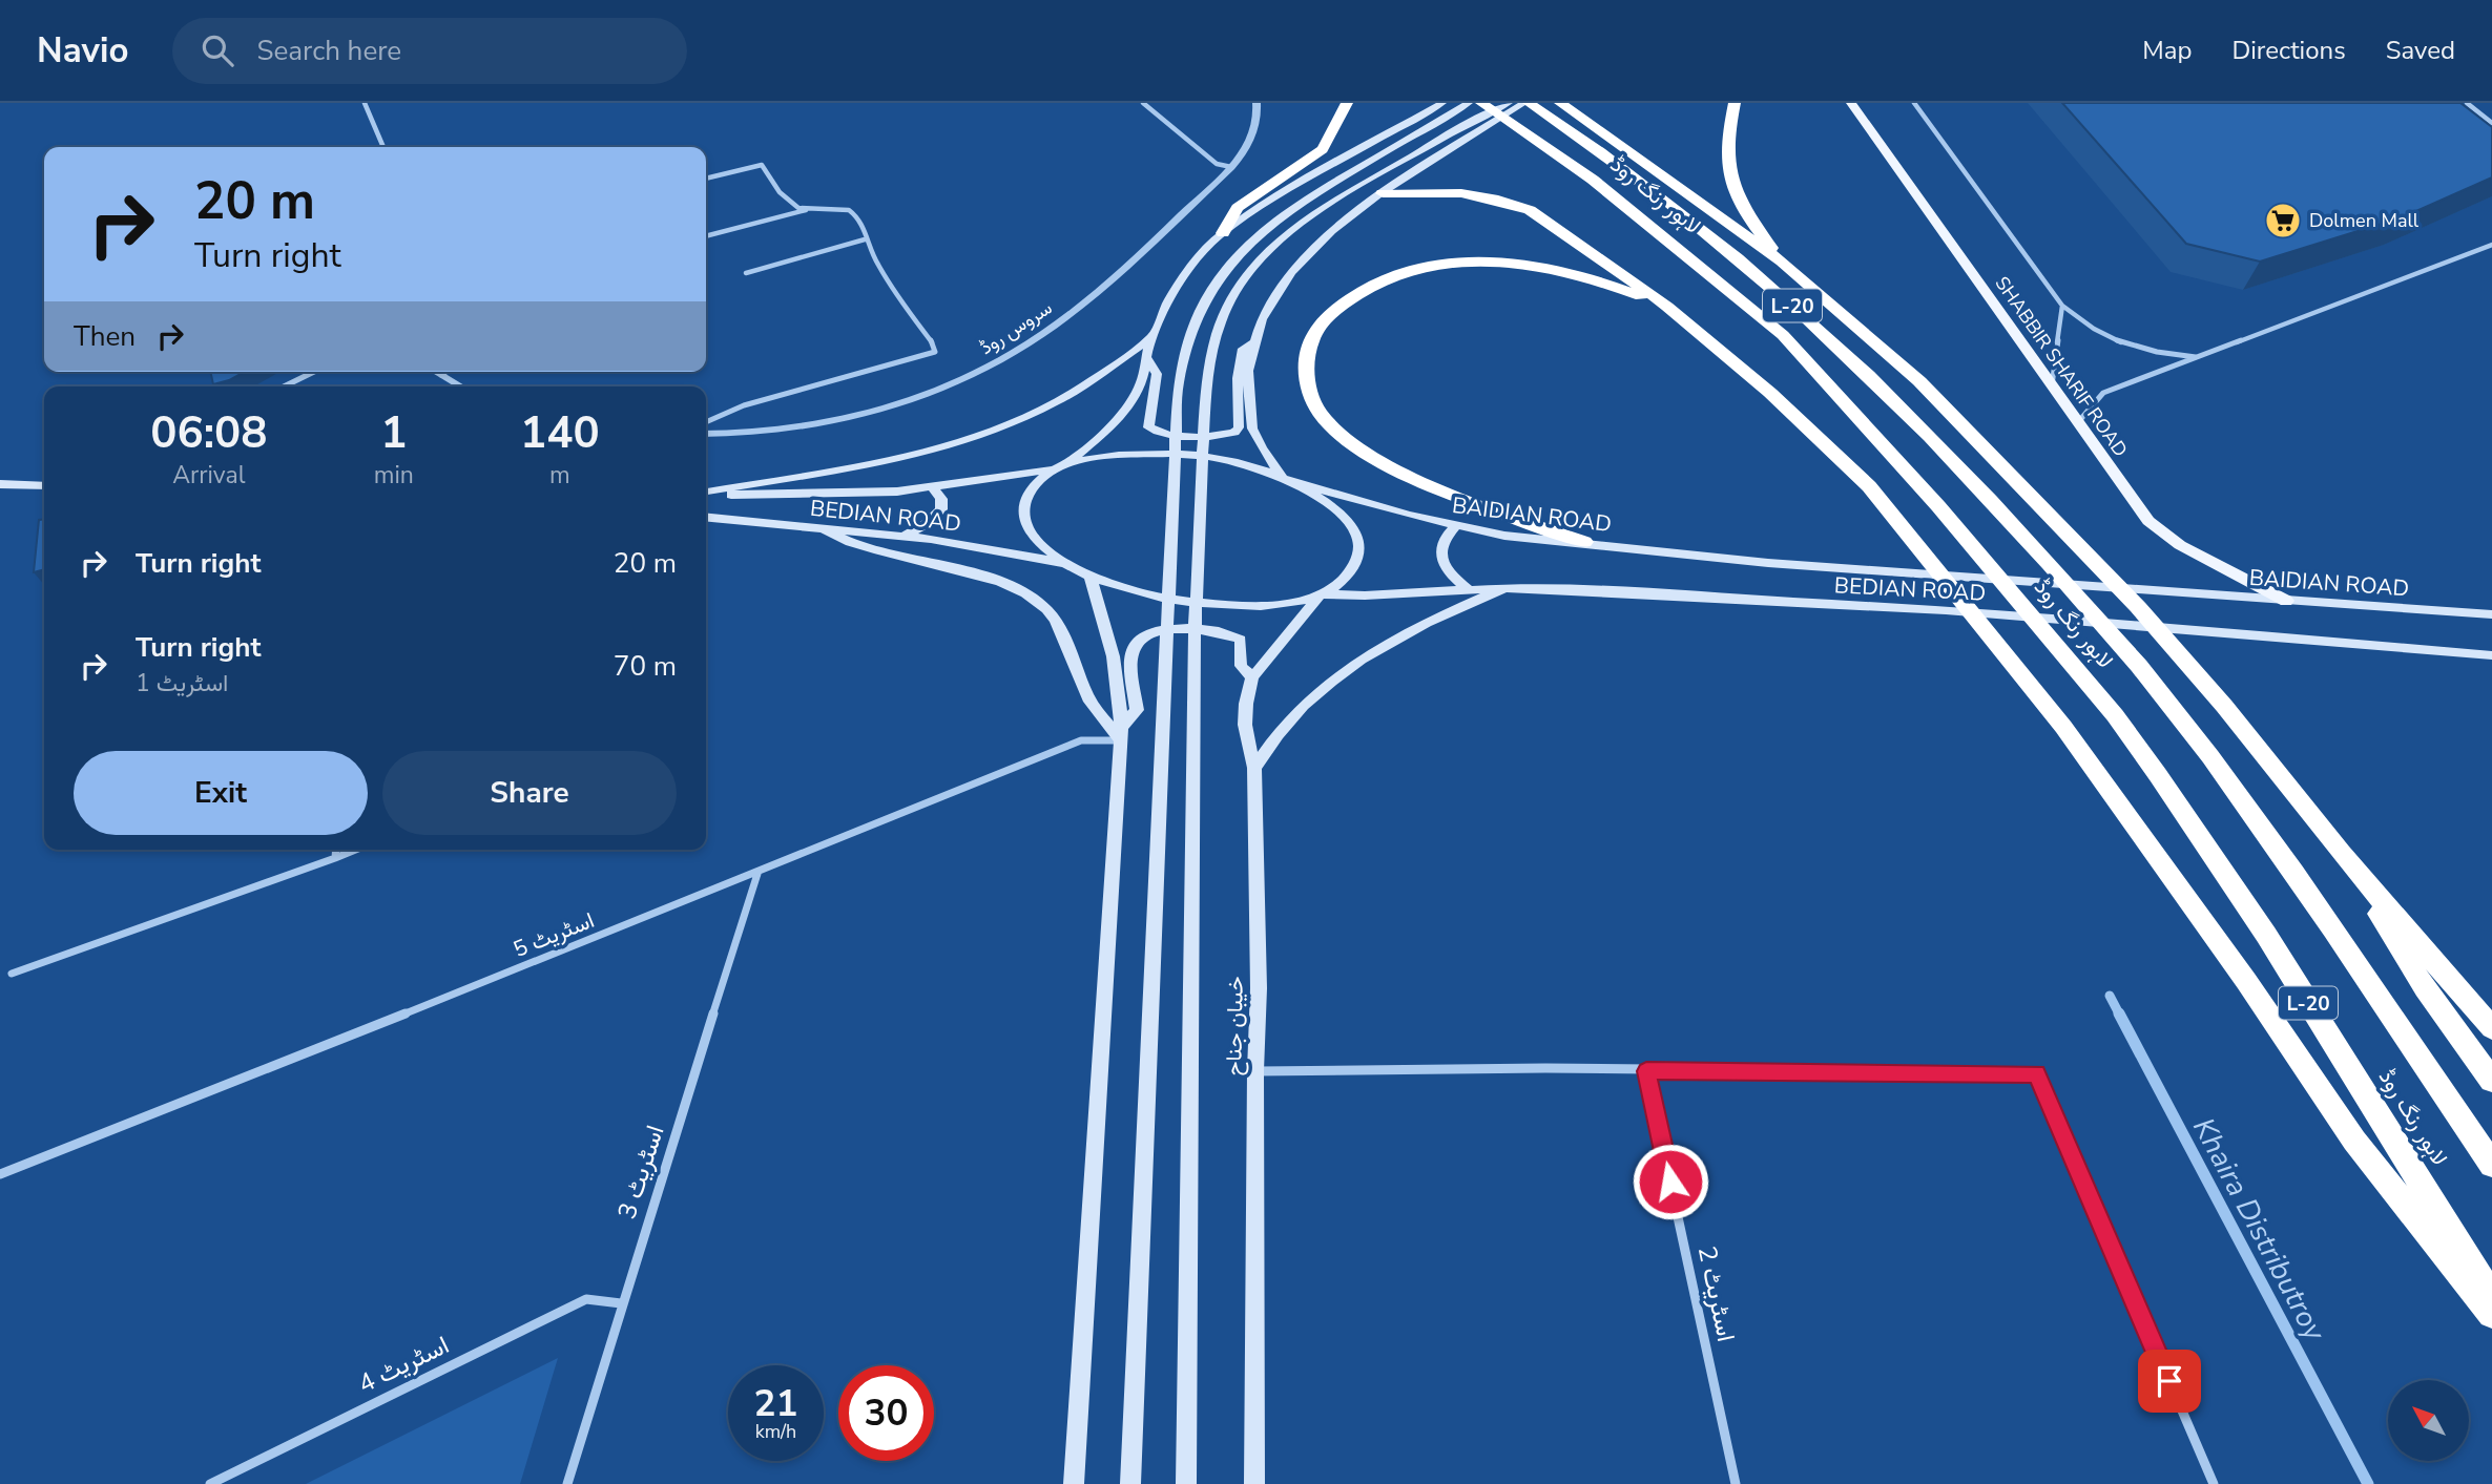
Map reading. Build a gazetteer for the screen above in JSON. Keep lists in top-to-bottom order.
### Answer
{
  "streets": {
    "highway": ["لاہور رنگ روڈ", "L-20"],
    "main road": [
      "SHABBIR SHARIF ROAD",
      "BAIDIAN ROAD",
      "BEDIAN ROAD",
      "خیبان جناح"
    ],
    "street": [
      "سروس روڈ",
      "اسٹریٹ 5",
      "اسٹریٹ 3",
      "اسٹریٹ 2",
      "اسٹریٹ 4"
    ]
  },
  "crossings": [
    ["SHABBIR SHARIF ROAD", "BAIDIAN ROAD"],
    ["BAIDIAN ROAD", "BEDIAN ROAD"],
    ["اسٹریٹ 5", "اسٹریٹ 3"],
    ["اسٹریٹ 3", "اسٹریٹ 4"]
  ],
  "water": ["Khaira Distributroy"],
  "places": {
    "supermarket": ["Dolmen Mall"]
  },
  "north": "top left",
  "page": {
    "header": "Navio",
    "search": "Search here",
    "nav": ["Map", "Directions", "Saved"],
    "turn": ["20 m", "Turn right"],
    "then": "Then",
    "eta": [
      "06:08",
      "Arrival",
      "1",
      "min",
      "140",
      "m"
    ],
    "list": [
      {
        "name": "Turn right",
        "value": "20 m"
      },
      {
        "name": "Turn right",
        "note": "اسٹریٹ 1",
        "value": "70 m"
      }
    ],
    "buttons": ["Exit", "Share"],
    "speed": "21 km/h",
    "limit": "30"
  }
}
